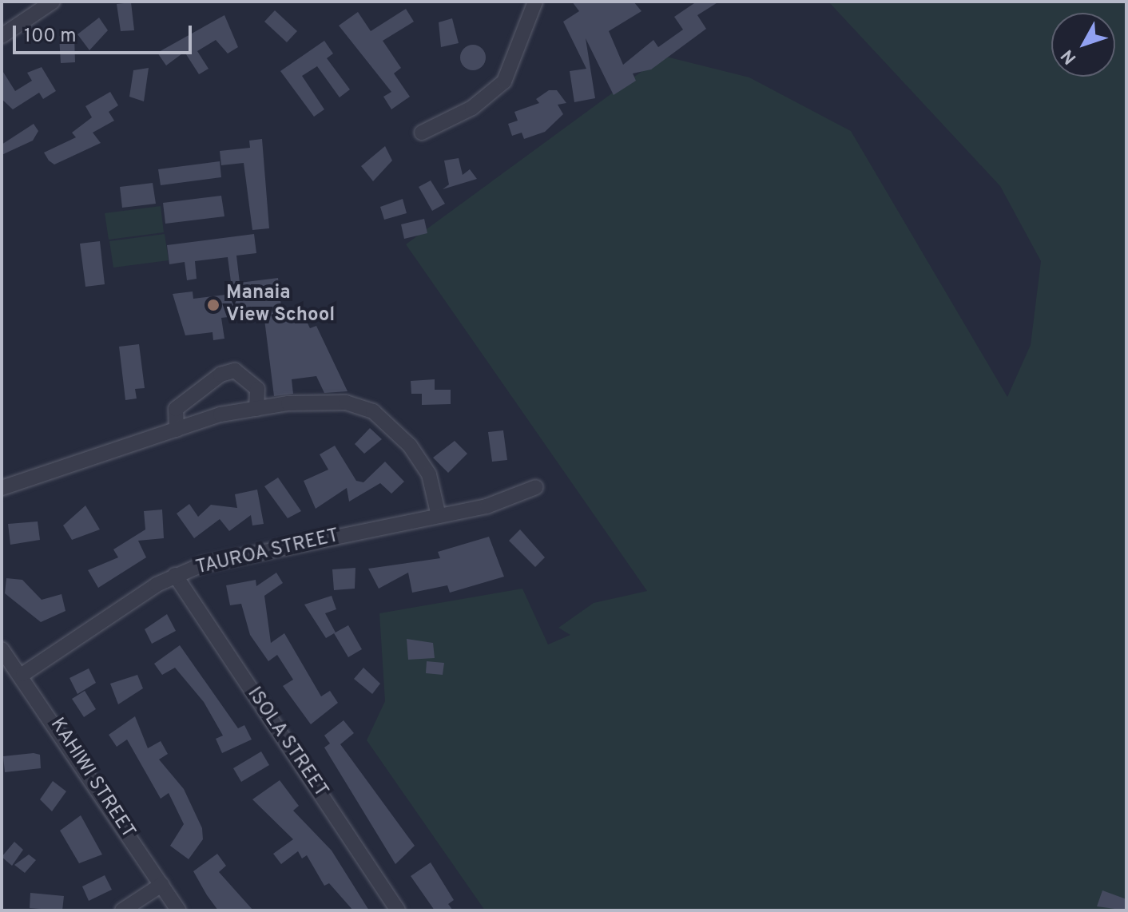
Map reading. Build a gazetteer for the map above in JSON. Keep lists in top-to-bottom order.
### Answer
{
  "streets": {
    "street": ["TAUROA STREET", "ISOLA STREET", "KAHIWI STREET"]
  },
  "crossings": [
    ["TAUROA STREET", "ISOLA STREET"],
    ["TAUROA STREET", "KAHIWI STREET"]
  ],
  "places": ["Manaia View School"],
  "scale_bar": "100 m",
  "north": "bottom left"
}
